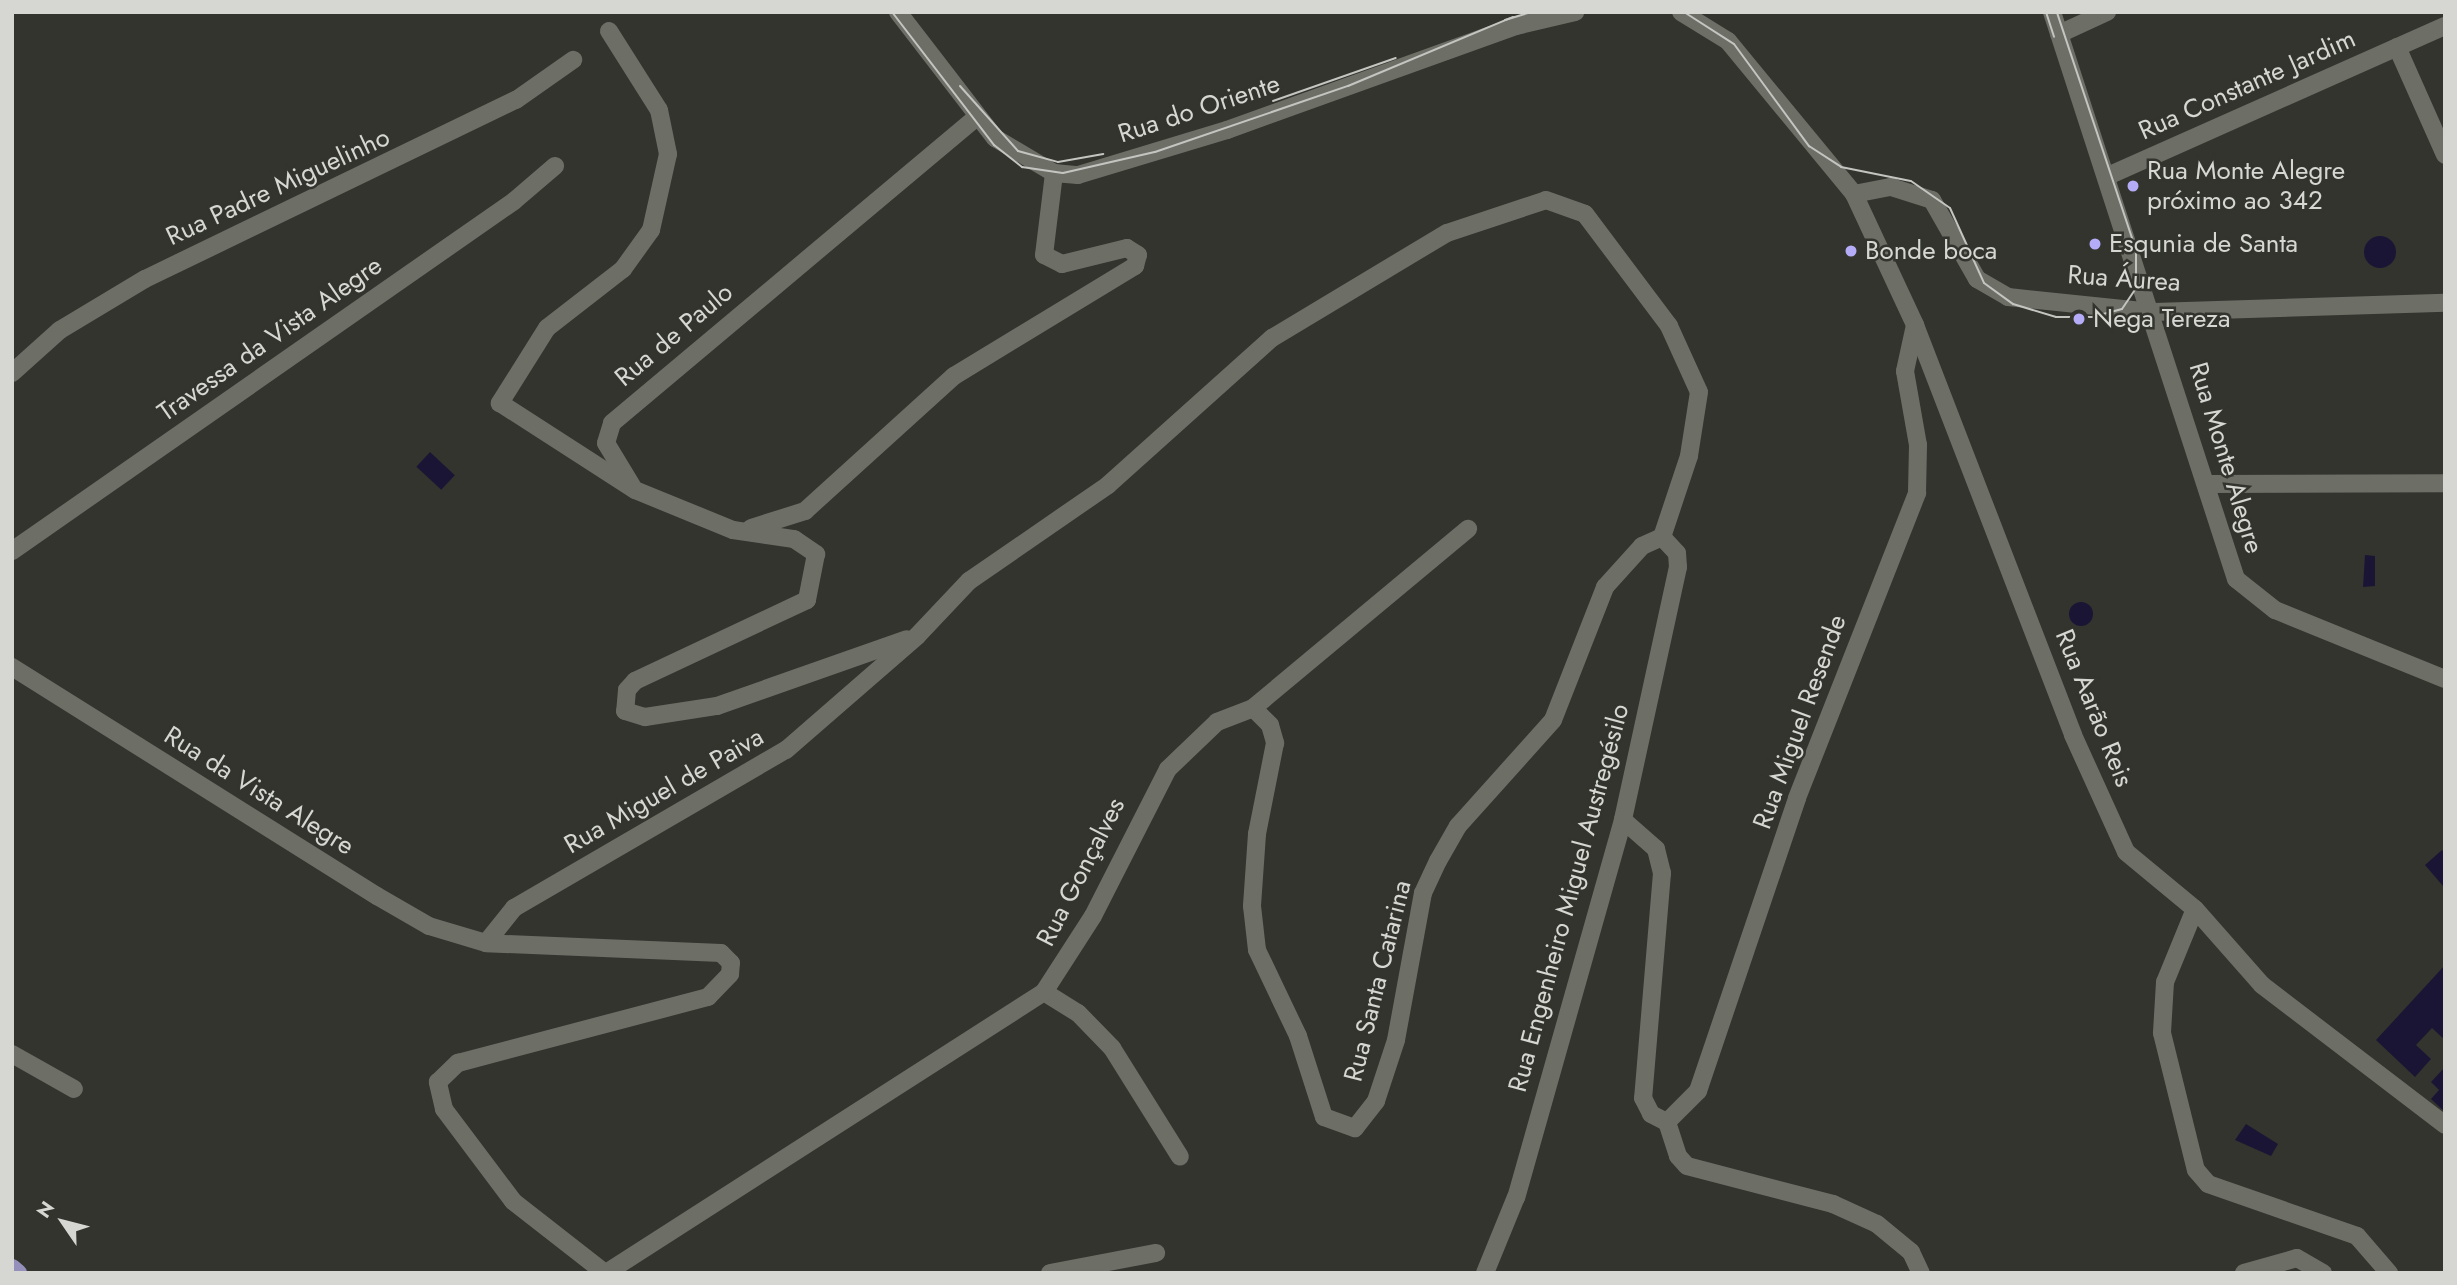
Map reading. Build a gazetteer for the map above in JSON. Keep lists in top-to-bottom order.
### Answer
{
  "streets": {
    "street": [
      "Rua Constante Jardim",
      "Rua do Oriente",
      "Rua Padre Miguelinho",
      "Rua Áurea",
      "Rua de Paulo",
      "Travessa da Vista Alegre",
      "Rua Monte Alegre",
      "Rua Aarão Reis",
      "Rua Miguel Resende",
      "Rua da Vista Alegre",
      "Rua Miguel de Paiva",
      "Rua Gonçalves",
      "Rua Engenheiro Miguel Austregésilo",
      "Rua Santa Catarina"
    ]
  },
  "crossings": [
    ["Rua Constante Jardim", "Rua Monte Alegre"],
    ["Rua Áurea", "Rua Monte Alegre"],
    ["Rua Áurea", "Rua Aarão Reis"],
    ["Rua de Paulo", "Rua Miguel de Paiva"],
    ["Rua Aarão Reis", "Rua Miguel Resende"],
    ["Rua da Vista Alegre", "Rua Miguel de Paiva"],
    ["Rua Gonçalves", "Rua Santa Catarina"],
    ["Rua Engenheiro Miguel Austregésilo", "Rua Santa Catarina"]
  ],
  "places": [
    "Rua Monte Alegre próximo ao 342",
    "Esqunia de Santa",
    "Bonde boca",
    "Nega Tereza"
  ],
  "north": "top left"
}
